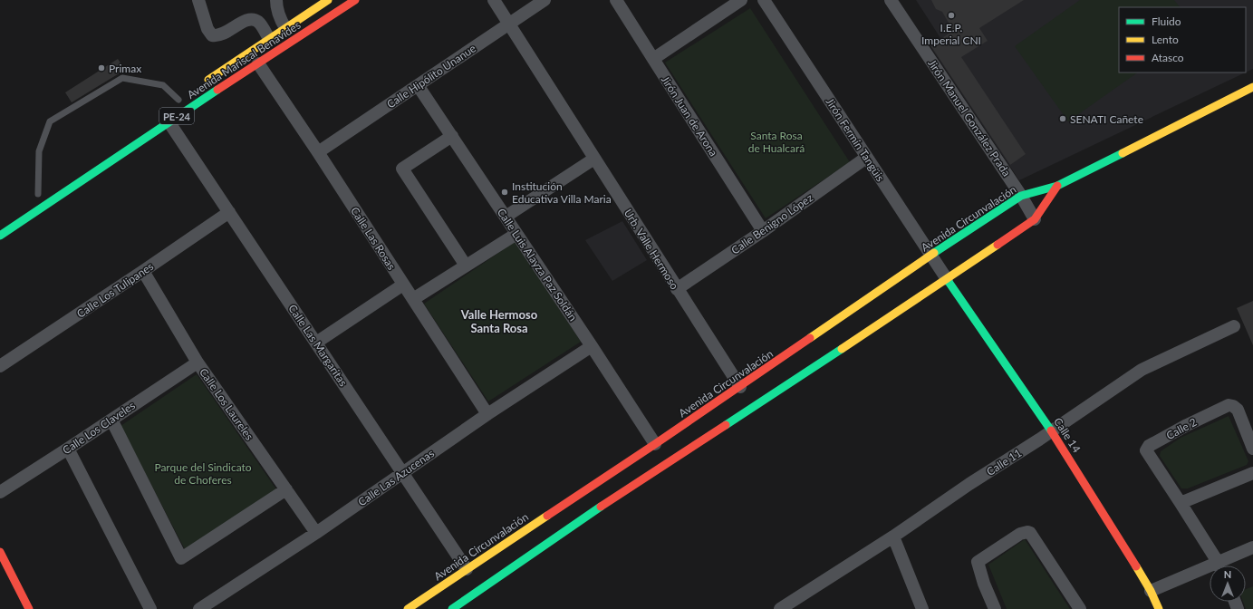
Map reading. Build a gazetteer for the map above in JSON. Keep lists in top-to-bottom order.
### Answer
{
  "streets": {
    "main road": [
      "Avenida Mariscal Benavides",
      "PE-24",
      "Avenida Circunvalación",
      "Calle 14"
    ],
    "street": [
      "Calle Hipólito Unanue",
      "Jirón Juan de Arona",
      "Jirón Manuel González Prada",
      "Jirón Fermín Tangüis",
      "Calle Benigno López",
      "Calle Las Rosas",
      "Urb. Valle Hermoso",
      "Calle Luis Alayza Paz Soldán",
      "Calle Los Tulipanes",
      "Calle Las Margaritas",
      "Calle Los Laureles",
      "Calle Los Claveles",
      "Calle 2",
      "Calle 11",
      "Calle Las Azucenas"
    ]
  },
  "crossings": [
    ["Avenida Mariscal Benavides", "Calle Las Rosas"],
    ["Avenida Mariscal Benavides", "Calle Las Margaritas"],
    ["Calle Hipólito Unanue", "Calle Las Rosas"],
    ["Calle Hipólito Unanue", "Urb. Valle Hermoso"],
    ["Calle Hipólito Unanue", "Calle Luis Alayza Paz Soldán"],
    ["Jirón Juan de Arona", "Calle Benigno López"],
    ["Jirón Manuel González Prada", "Avenida Circunvalación"],
    ["Jirón Fermín Tangüis", "Avenida Circunvalación"],
    ["Jirón Fermín Tangüis", "Calle Benigno López"],
    ["Jirón Fermín Tangüis", "Calle 14"],
    ["Avenida Circunvalación", "Urb. Valle Hermoso"],
    ["Avenida Circunvalación", "Calle Luis Alayza Paz Soldán"],
    ["Avenida Circunvalación", "Calle Las Margaritas"],
    ["Calle Benigno López", "Urb. Valle Hermoso"],
    ["Calle Las Rosas", "Calle Las Azucenas"],
    ["Calle Luis Alayza Paz Soldán", "Calle Las Azucenas"],
    ["Calle Los Tulipanes", "Calle Las Margaritas"],
    ["Calle Los Tulipanes", "Calle Los Laureles"],
    ["Calle Las Margaritas", "Calle Las Azucenas"],
    ["Calle Los Laureles", "Calle Los Claveles"],
    ["Calle Los Laureles", "Calle Las Azucenas"],
    ["Calle 14", "Calle 11"]
  ],
  "districts": ["Valle Hermoso Santa Rosa"],
  "parks": ["Santa Rosa de Hualcará", "Parque del Sindicato de Choferes"],
  "places": [
    "I.E.P. Imperial CNI",
    "Primax",
    "SENATI Cañete",
    "Institución Educativa Villa Maria"
  ],
  "legend": ["Fluido", "Lento", "Atasco"],
  "north": "top"
}
